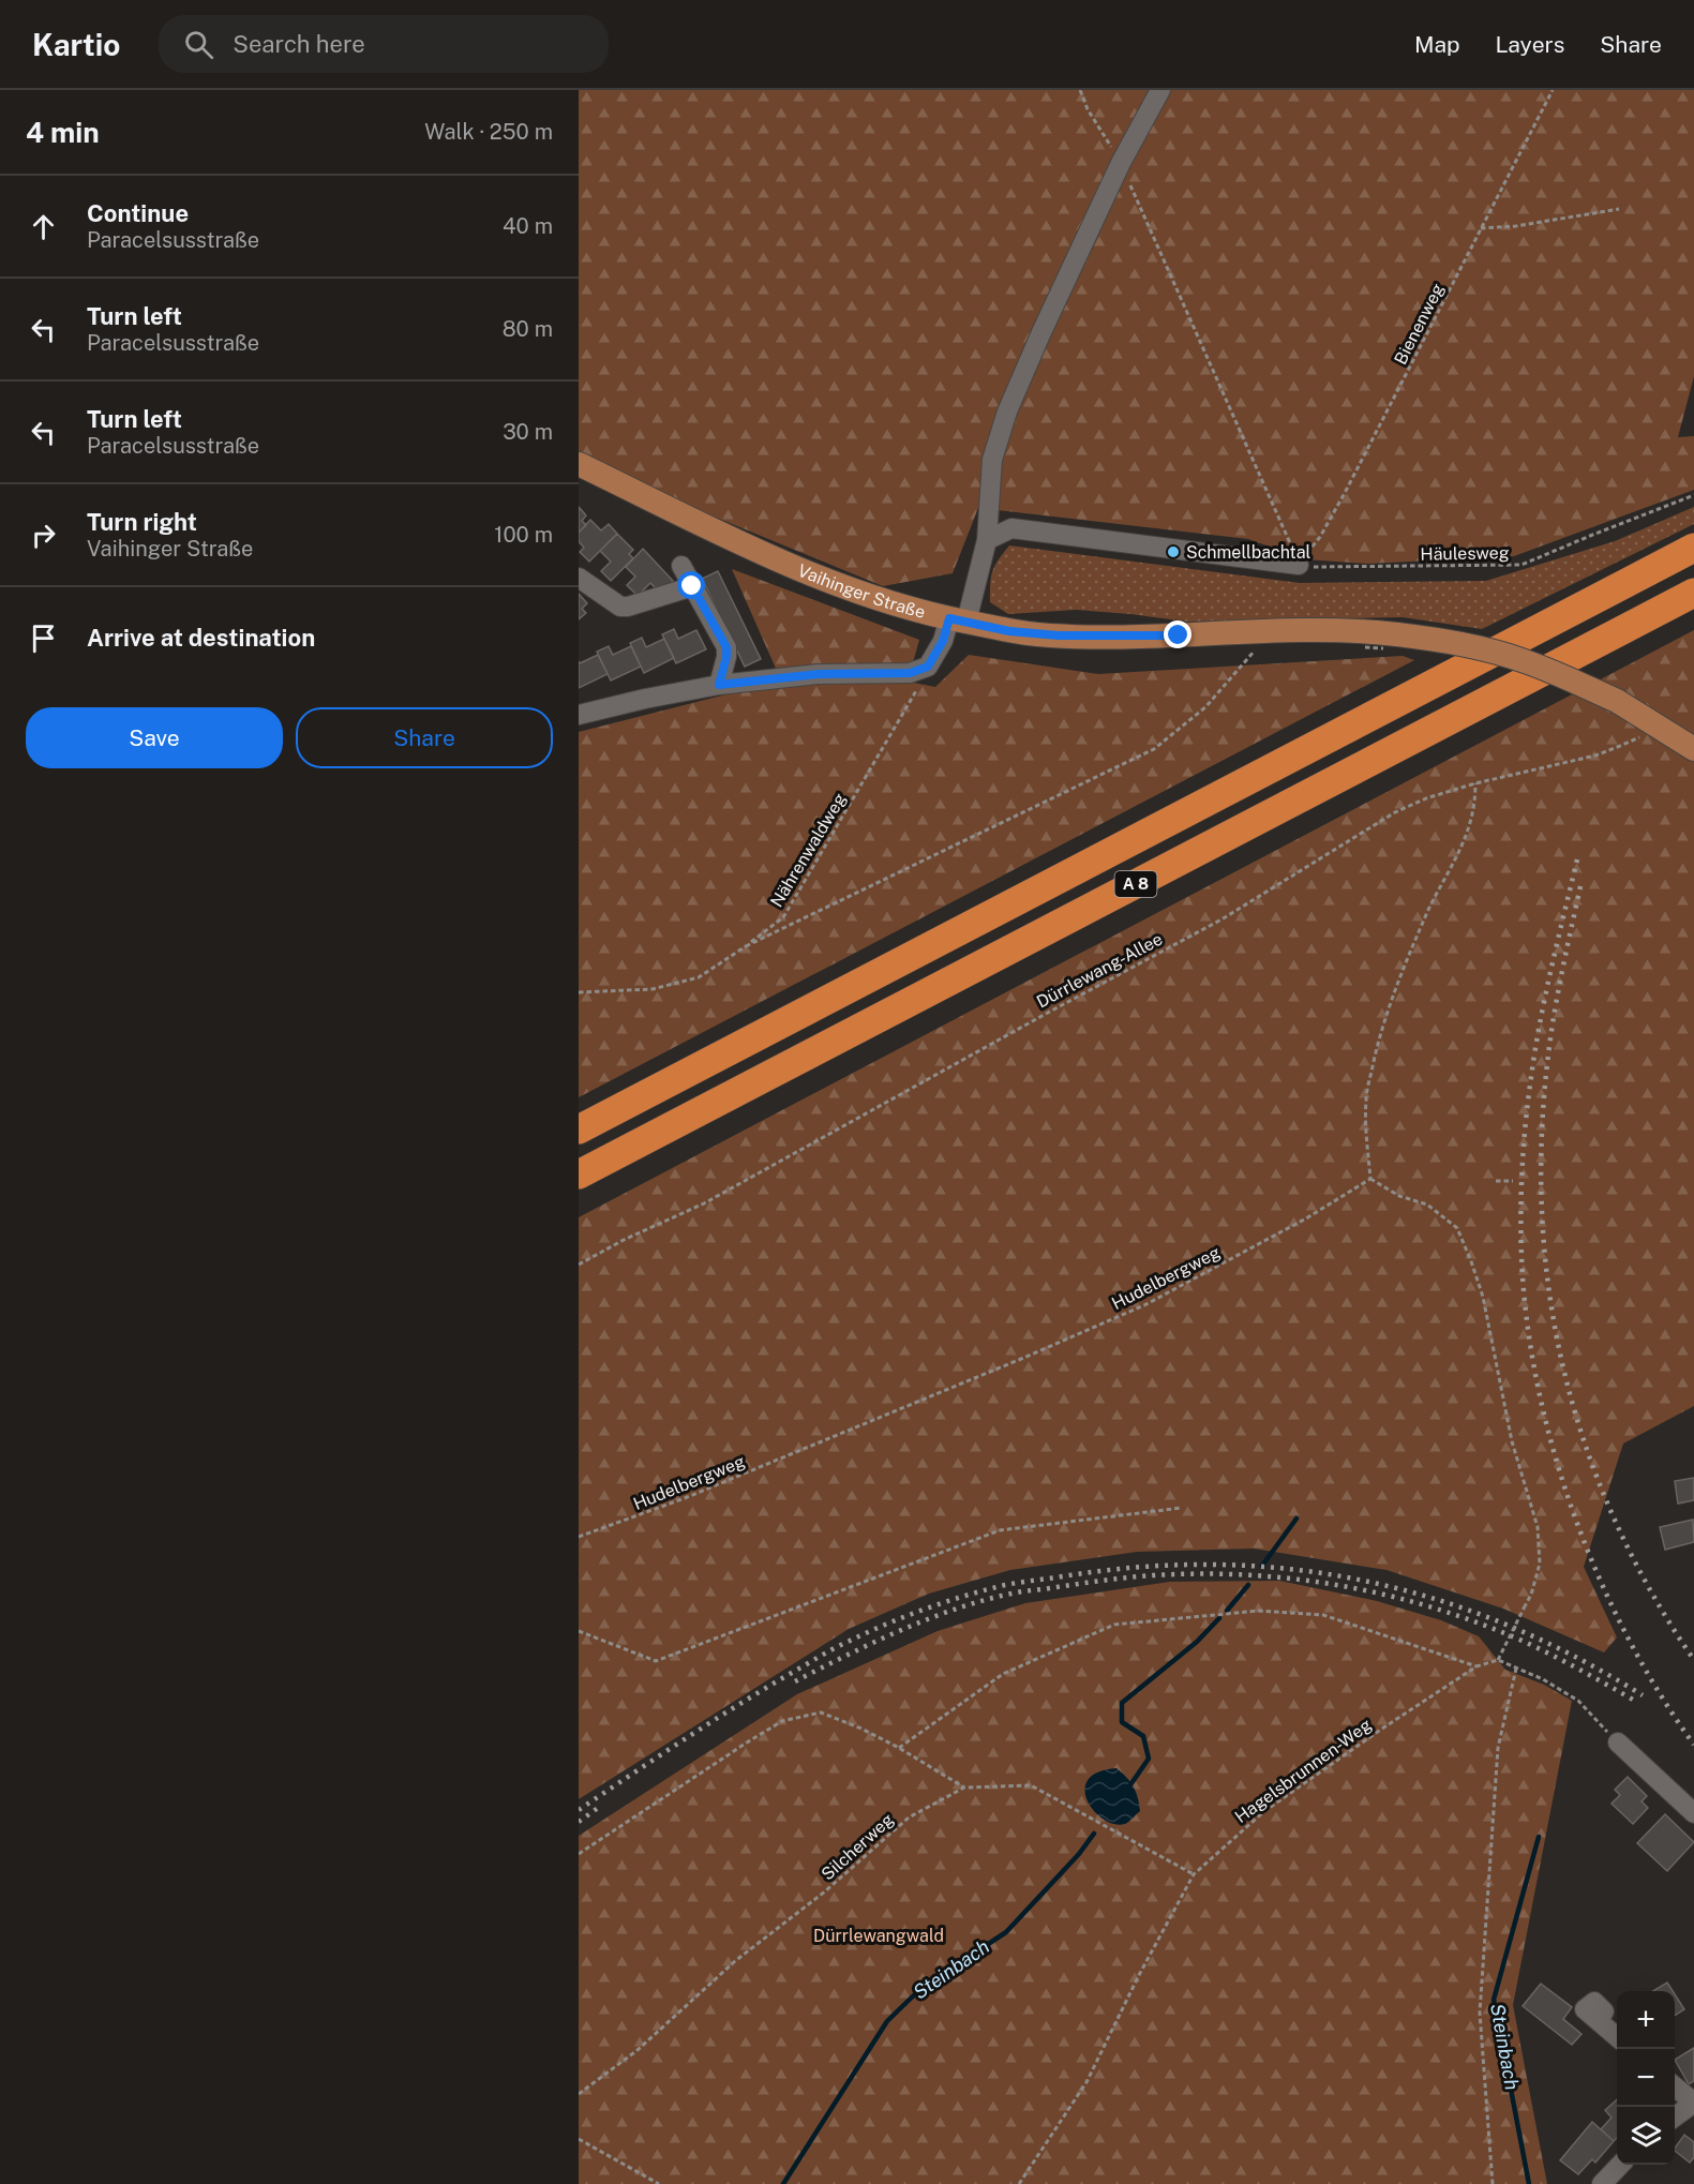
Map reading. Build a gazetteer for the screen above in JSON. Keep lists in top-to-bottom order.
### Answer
{
  "streets": {
    "highway": ["A 8"],
    "main road": ["Vaihinger Straße"],
    "path": [
      "Bienenweg",
      "Häulesweg",
      "Nährenwaldweg",
      "Dürrlewang-Allee",
      "Hudelbergweg",
      "Hagelsbrunnen-Weg",
      "Silcherweg"
    ]
  },
  "crossings": [
    ["Bienenweg", "Häulesweg"],
    ["Hagelsbrunnen-Weg", "Silcherweg"]
  ],
  "water": ["Steinbach"],
  "parks": ["Dürrlewangwald"],
  "places": ["Schmellbachtal"],
  "page": {
    "header": "Kartio",
    "search": "Search here",
    "nav": ["Map", "Layers", "Share"],
    "heading": ["4 min", "Walk · 250 m"],
    "list": [
      ["Continue", "Paracelsusstraße", "40 m"],
      ["Turn left", "Paracelsusstraße", "80 m"],
      ["Turn left", "Paracelsusstraße", "30 m"],
      ["Turn right", "Vaihinger Straße", "100 m"],
      "Arrive at destination"
    ],
    "buttons": ["Save", "Share"],
    "map_buttons": ["+", "−"]
  }
}
